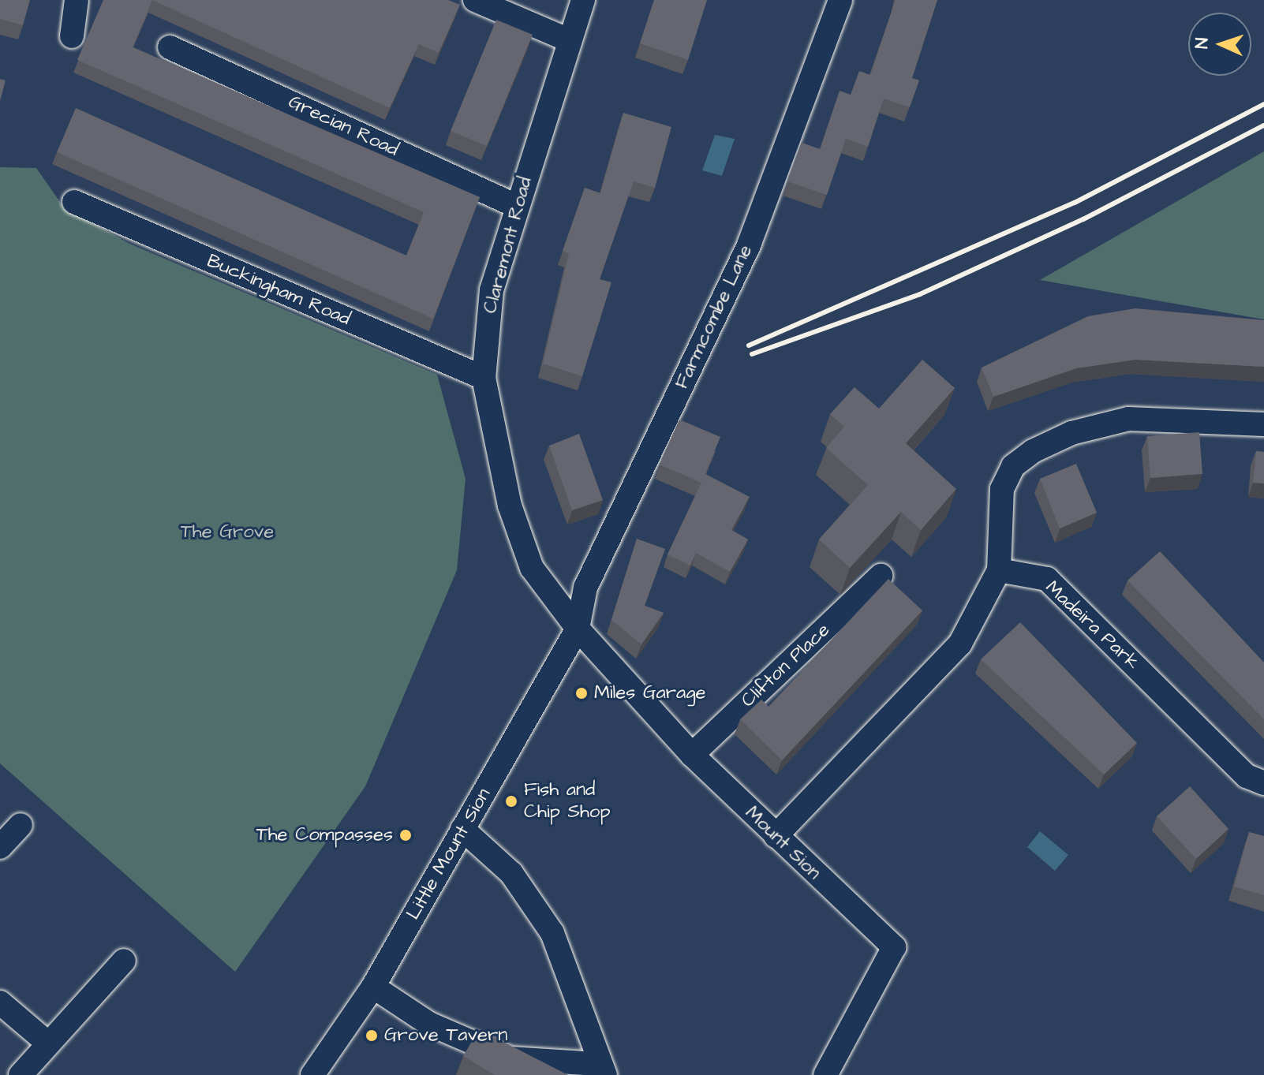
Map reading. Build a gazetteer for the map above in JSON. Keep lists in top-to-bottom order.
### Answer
{
  "streets": {
    "street": [
      "Grecian Road",
      "Claremont Road",
      "Buckingham Road",
      "Farmcombe Lane",
      "Madeira Park",
      "Clifton Place",
      "Mount Sion",
      "Little Mount Sion"
    ]
  },
  "crossings": [
    ["Grecian Road", "Claremont Road"],
    ["Claremont Road", "Buckingham Road"],
    ["Claremont Road", "Farmcombe Lane"],
    ["Claremont Road", "Mount Sion"],
    ["Claremont Road", "Little Mount Sion"],
    ["Farmcombe Lane", "Mount Sion"],
    ["Farmcombe Lane", "Little Mount Sion"],
    ["Clifton Place", "Mount Sion"],
    ["Mount Sion", "Little Mount Sion"]
  ],
  "parks": ["The Grove"],
  "places": [
    "Miles Garage",
    "Fish and Chip Shop",
    "The Compasses",
    "Grove Tavern"
  ],
  "north": "left"
}
